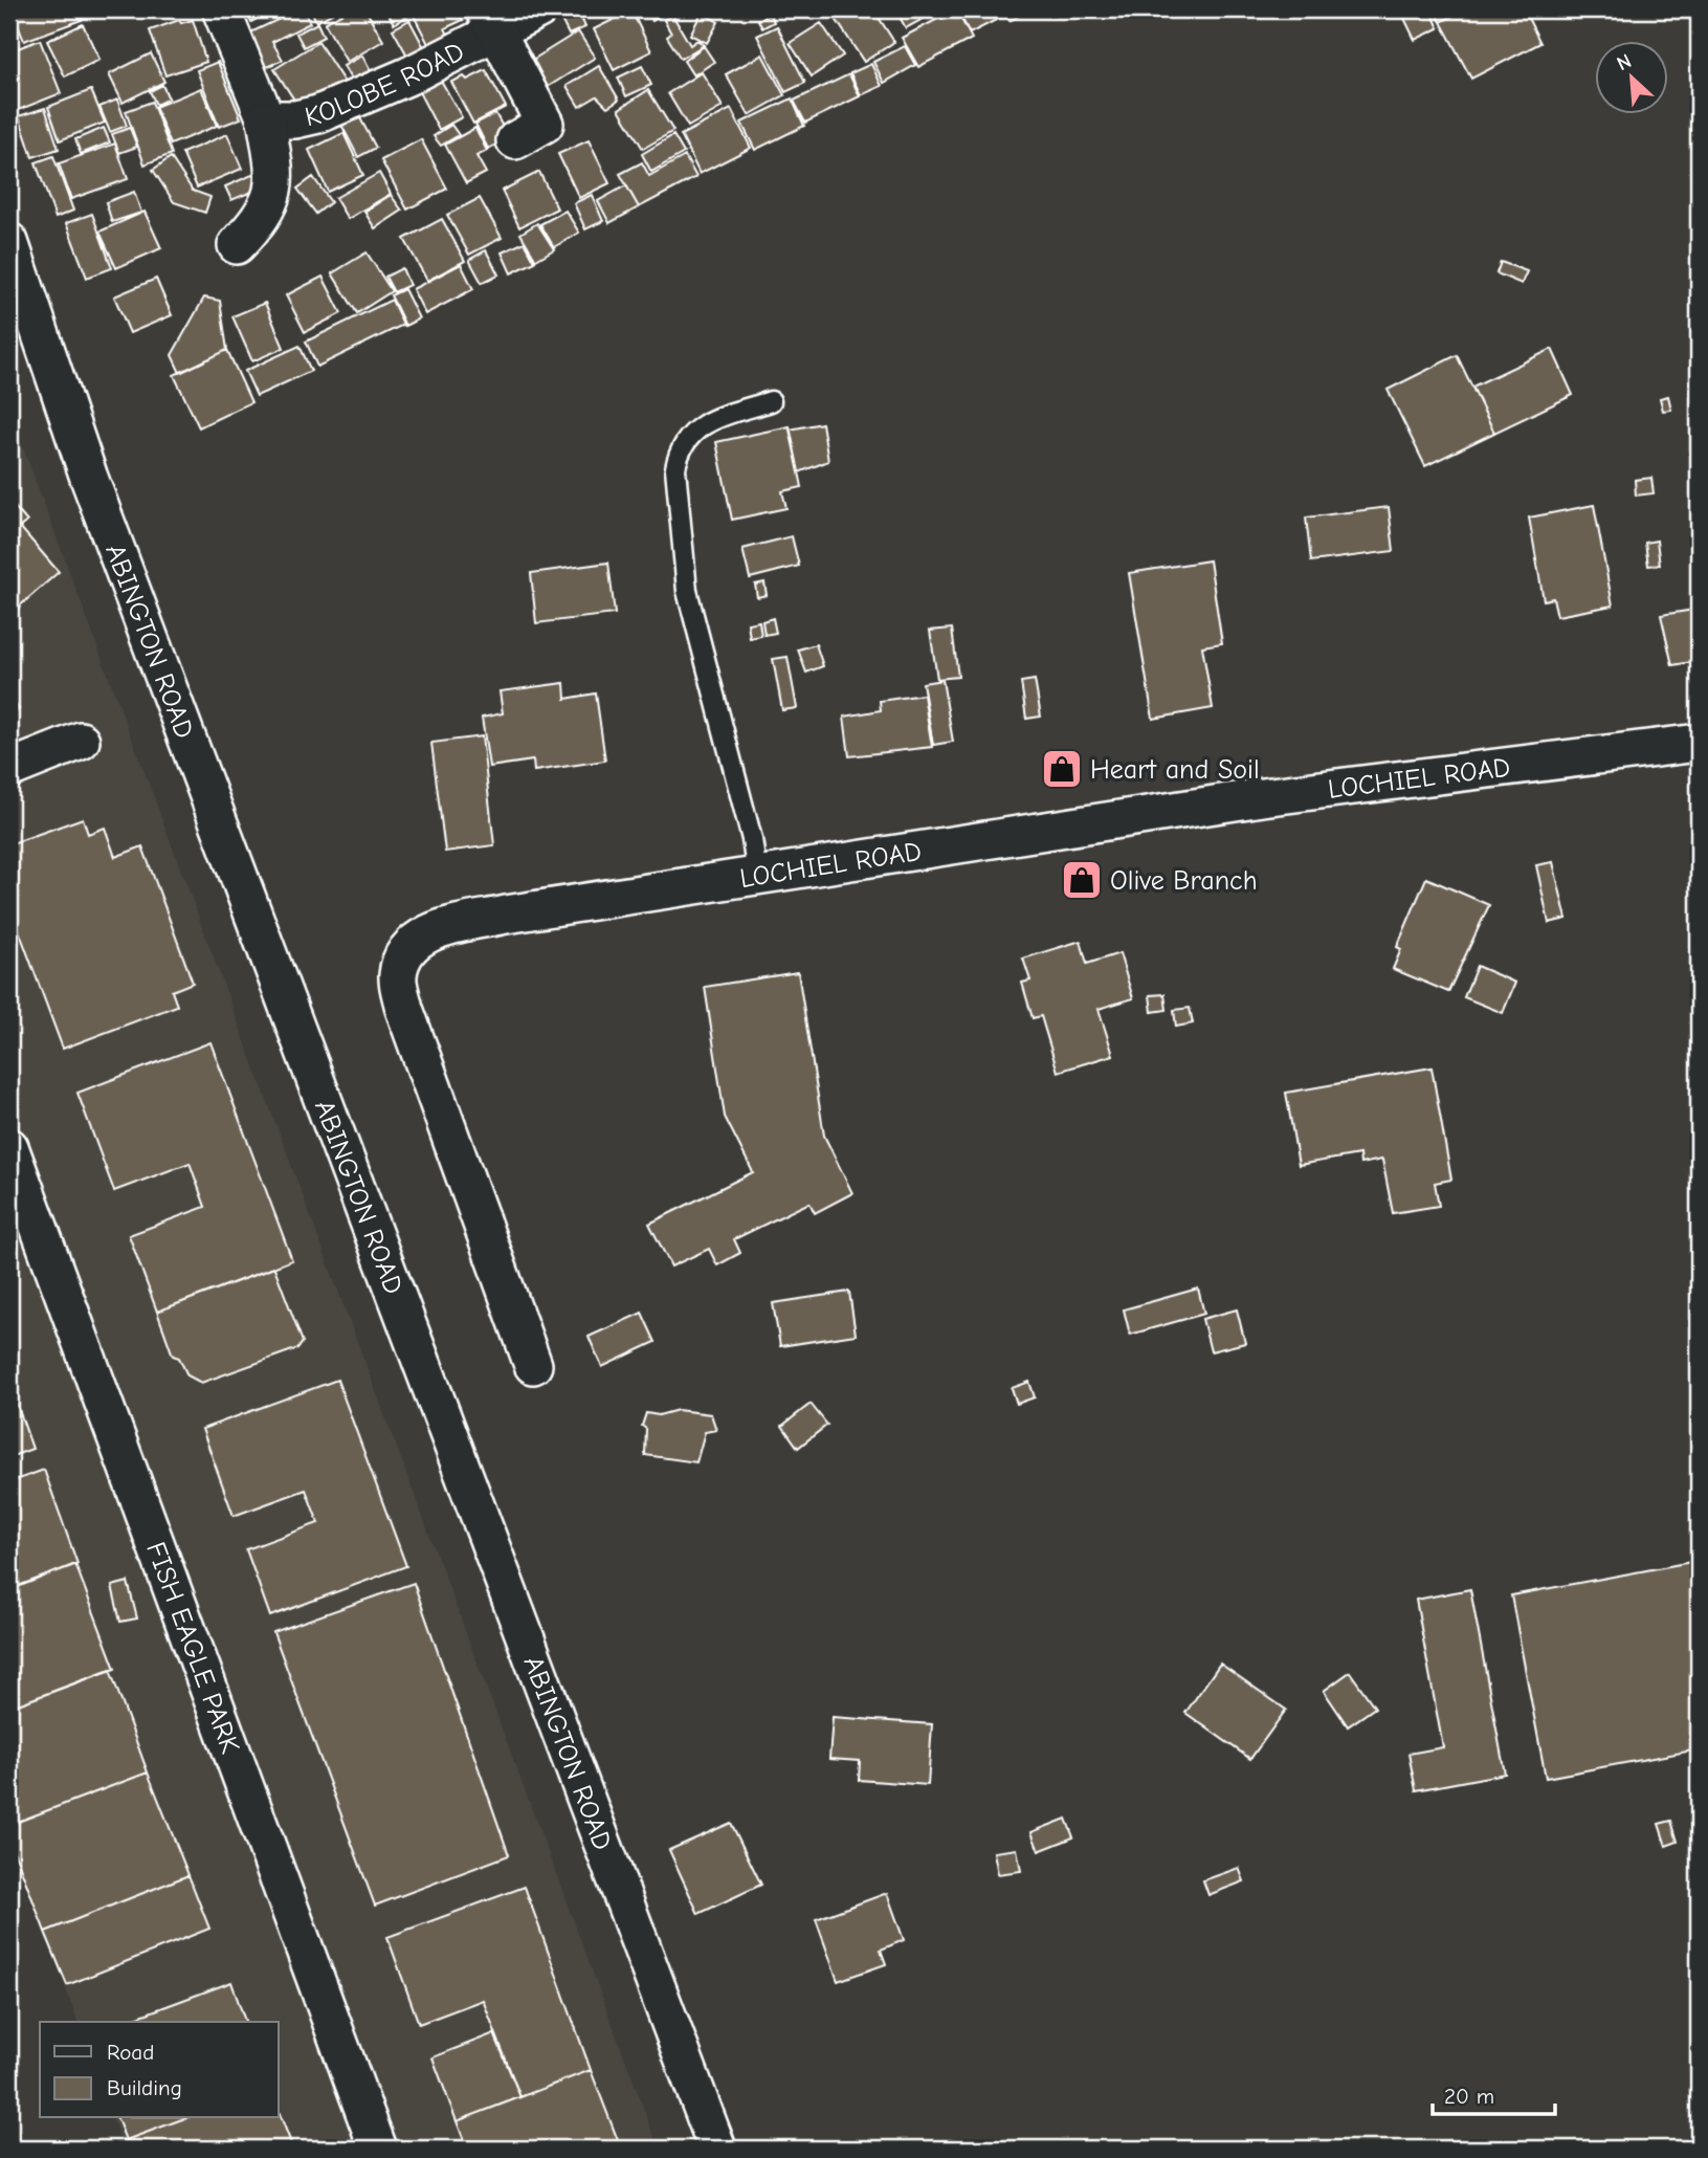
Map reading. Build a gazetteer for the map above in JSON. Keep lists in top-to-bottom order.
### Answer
{
  "streets": {
    "street": [
      "KOLOBE ROAD",
      "ABINGTON ROAD",
      "LOCHIEL ROAD",
      "FISH EAGLE PARK"
    ]
  },
  "places": {
    "shop": ["Heart and Soil", "Olive Branch"]
  },
  "legend": ["Road", "Building"],
  "scale_bar": "20 m",
  "north": "top left"
}
